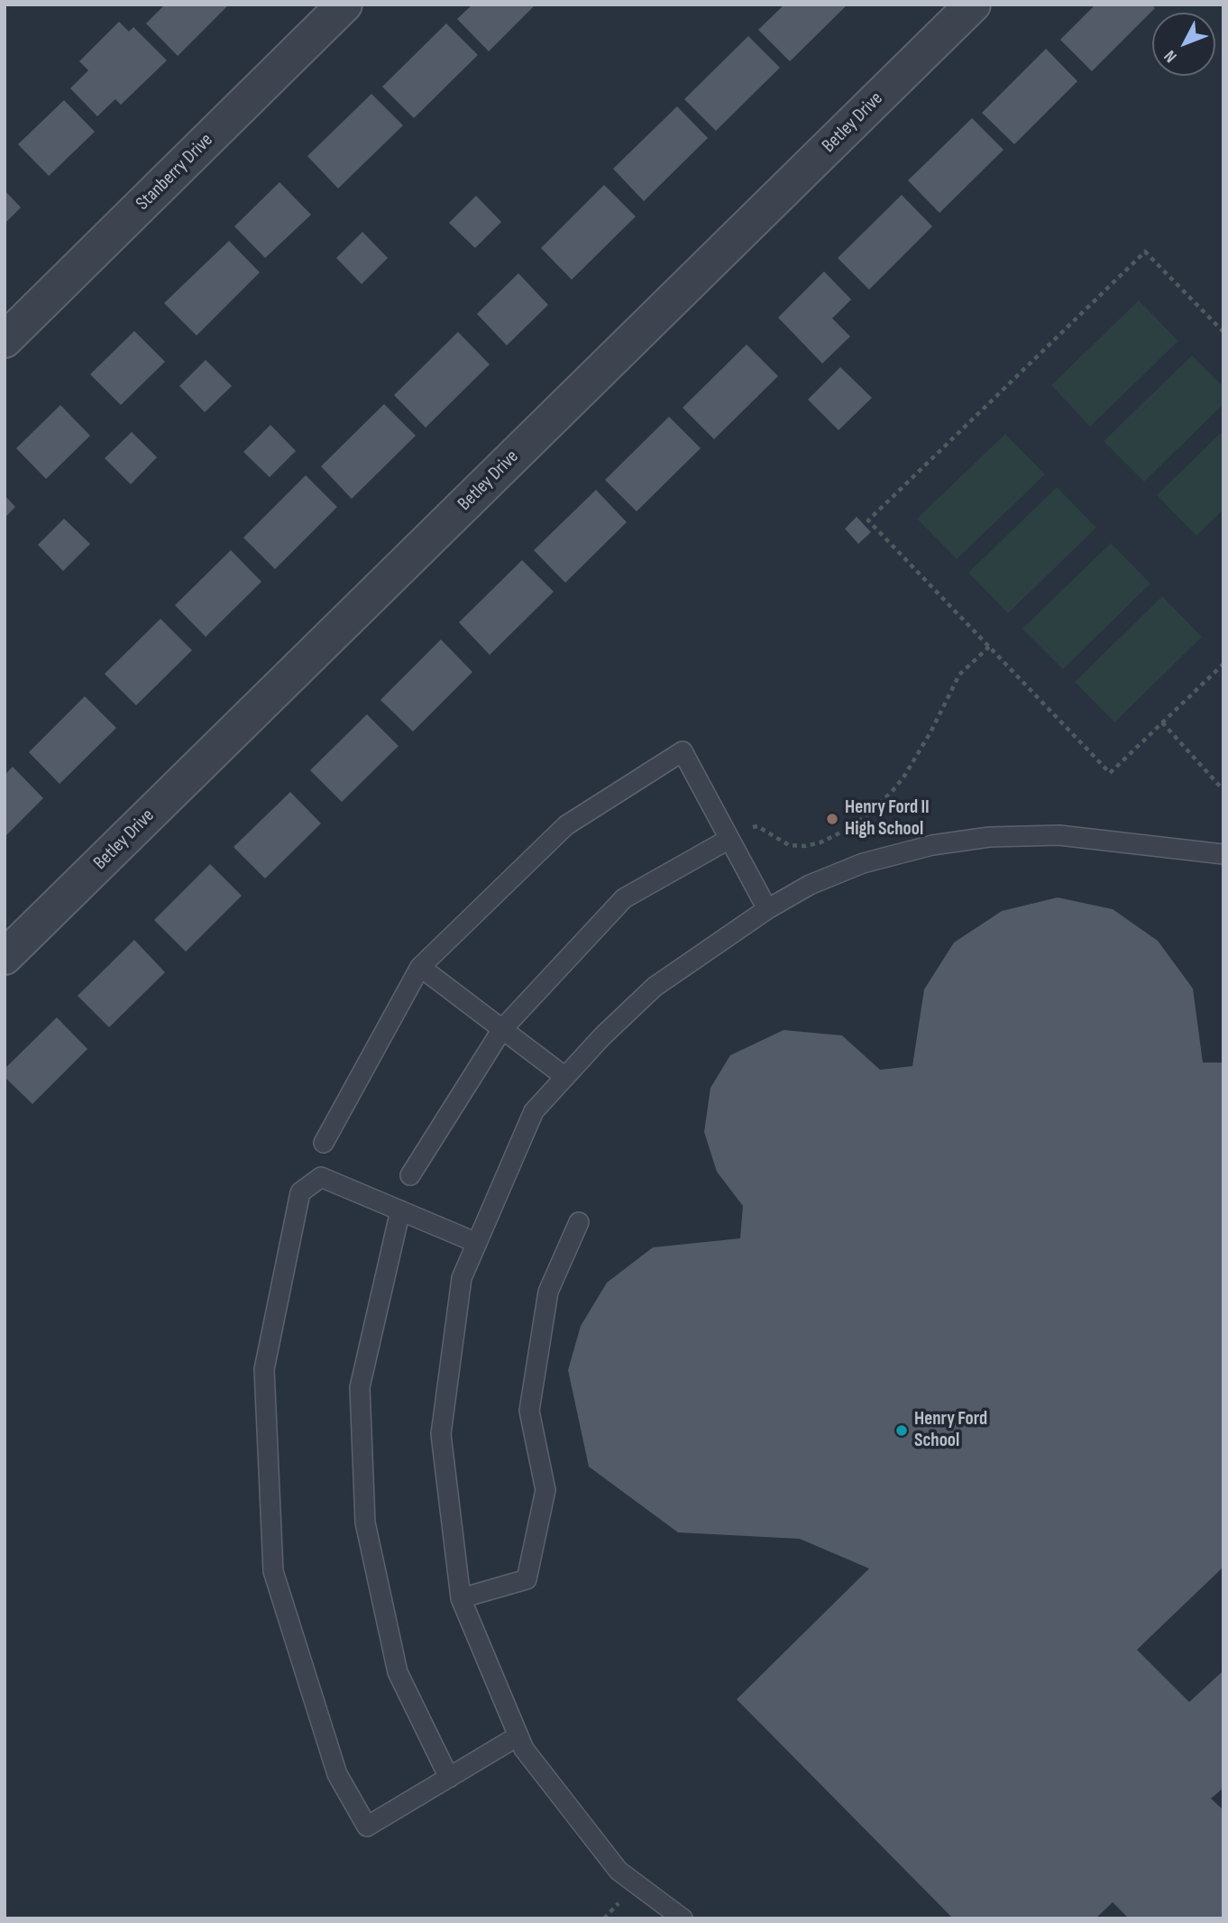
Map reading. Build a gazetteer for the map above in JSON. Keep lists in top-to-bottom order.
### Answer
{
  "streets": {
    "street": ["Betley Drive", "Stanberry Drive"]
  },
  "places": ["Henry Ford II High School", "Henry Ford School"],
  "north": "bottom left"
}
